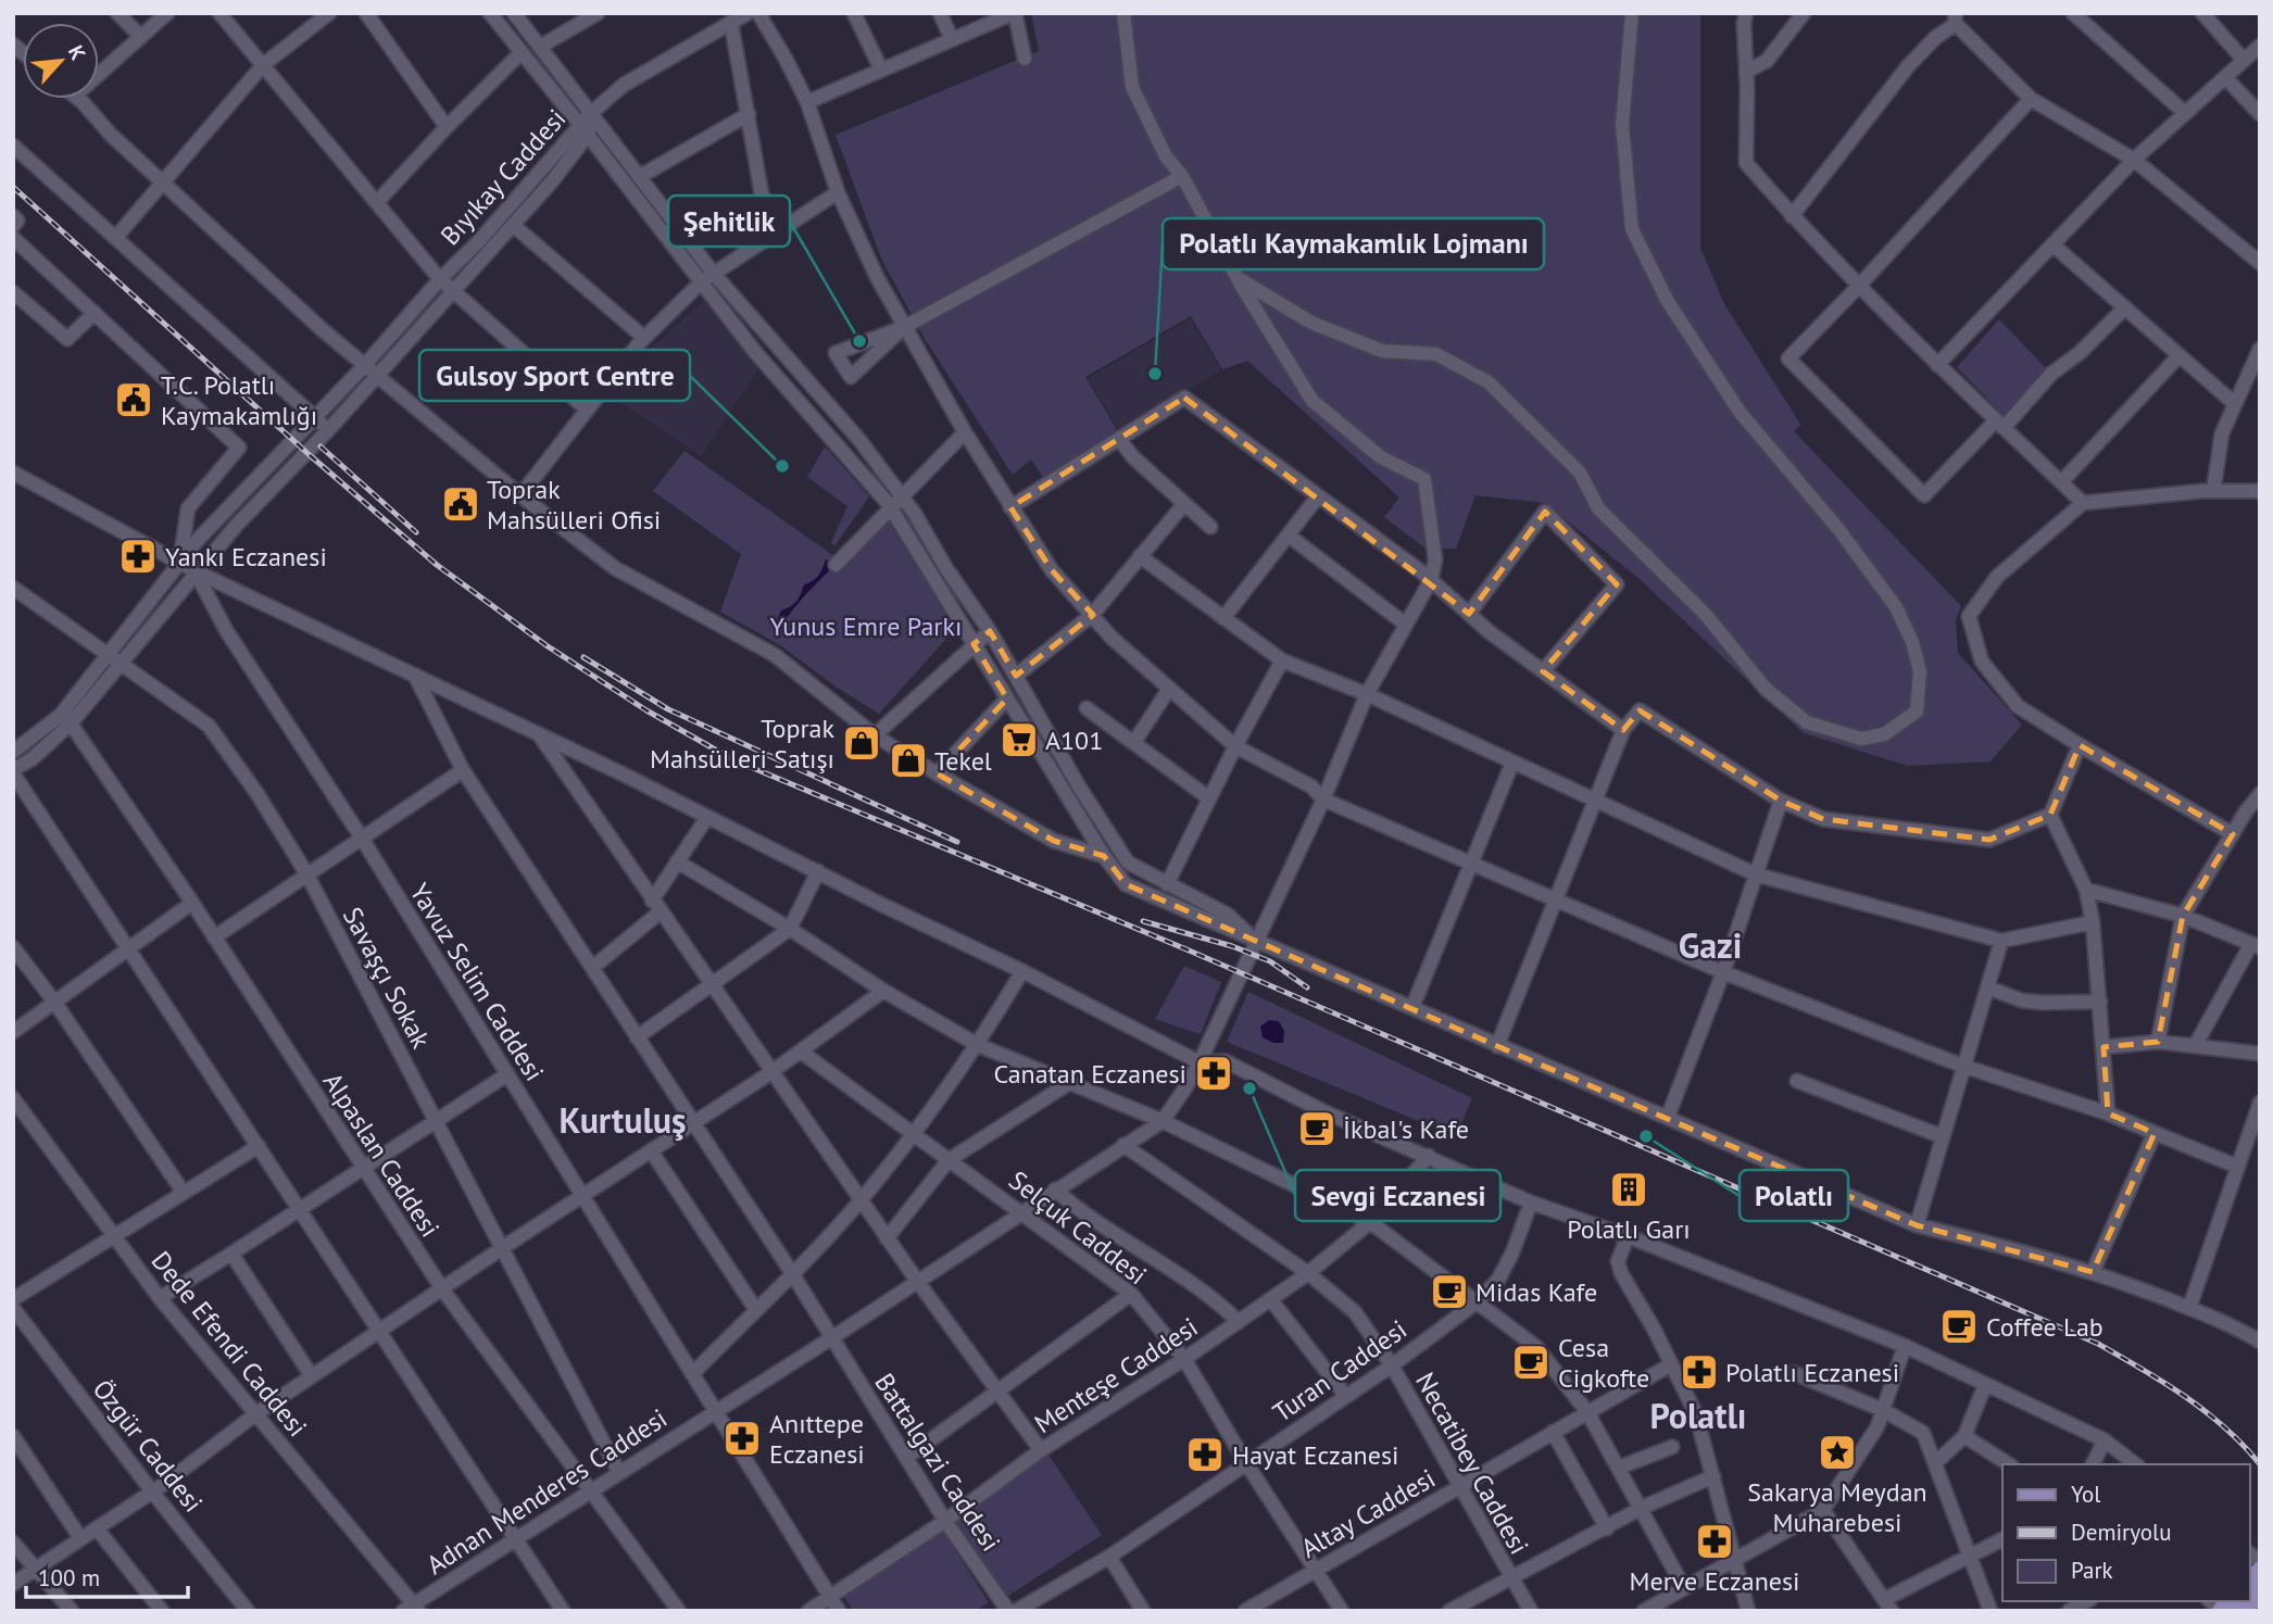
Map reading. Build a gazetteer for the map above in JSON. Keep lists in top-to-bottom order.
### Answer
{
  "streets": {
    "street": [
      "Bıyıkay Caddesi",
      "Savaşçı Sokak",
      "Yavuz Selim Caddesi",
      "Alpaslan Caddesi",
      "Selçuk Caddesi",
      "Dede Efendi Caddesi",
      "Turan Caddesi",
      "Menteşe Caddesi",
      "Özgür Caddesi",
      "Battalgazi Caddesi",
      "Necatibey Caddesi",
      "Adnan Menderes Caddesi",
      "Altay Caddesi"
    ]
  },
  "crossings": [
    ["Bıyıkay Caddesi", "Savaşçı Sokak"],
    ["Bıyıkay Caddesi", "Yavuz Selim Caddesi"],
    ["Bıyıkay Caddesi", "Alpaslan Caddesi"],
    ["Savaşçı Sokak", "Adnan Menderes Caddesi"],
    ["Yavuz Selim Caddesi", "Menteşe Caddesi"],
    ["Yavuz Selim Caddesi", "Adnan Menderes Caddesi"],
    ["Alpaslan Caddesi", "Adnan Menderes Caddesi"],
    ["Selçuk Caddesi", "Turan Caddesi"],
    ["Selçuk Caddesi", "Menteşe Caddesi"],
    ["Selçuk Caddesi", "Adnan Menderes Caddesi"],
    ["Selçuk Caddesi", "Altay Caddesi"],
    ["Dede Efendi Caddesi", "Adnan Menderes Caddesi"],
    ["Turan Caddesi", "Necatibey Caddesi"],
    ["Menteşe Caddesi", "Battalgazi Caddesi"],
    ["Menteşe Caddesi", "Necatibey Caddesi"],
    ["Battalgazi Caddesi", "Adnan Menderes Caddesi"],
    ["Necatibey Caddesi", "Adnan Menderes Caddesi"],
    ["Necatibey Caddesi", "Altay Caddesi"]
  ],
  "districts": ["Gazi", "Kurtuluş", "Polatlı"],
  "parks": ["Yunus Emre Parkı"],
  "places": {
    "other": [
      "Şehitlik",
      "Polatlı Kaymakamlık Lojmanı",
      "Gulsoy Sport Centre",
      "Sevgi Eczanesi",
      "Polatlı"
    ],
    "public building": ["T.C. Polatlı Kaymakamlığı", "Toprak Mahsülleri Ofisi"],
    "pharmacy": [
      "Yankı Eczanesi",
      "Canatan Eczanesi",
      "Polatlı Eczanesi",
      "Anıttepe Eczanesi",
      "Hayat Eczanesi",
      "Merve Eczanesi"
    ],
    "supermarket": ["A101"],
    "shop": ["Toprak Mahsülleri Satışı", "Tekel"],
    "cafe": [
      "İkbal's Kafe",
      "Midas Kafe",
      "Coffee Lab",
      "Cesa Cigkofte"
    ],
    "building": ["Polatlı Garı"],
    "place": ["Sakarya Meydan Muharebesi"]
  },
  "legend": ["Yol", "Demiryolu", "Park"],
  "scale_bar": "100 m",
  "north": "top right"
}
